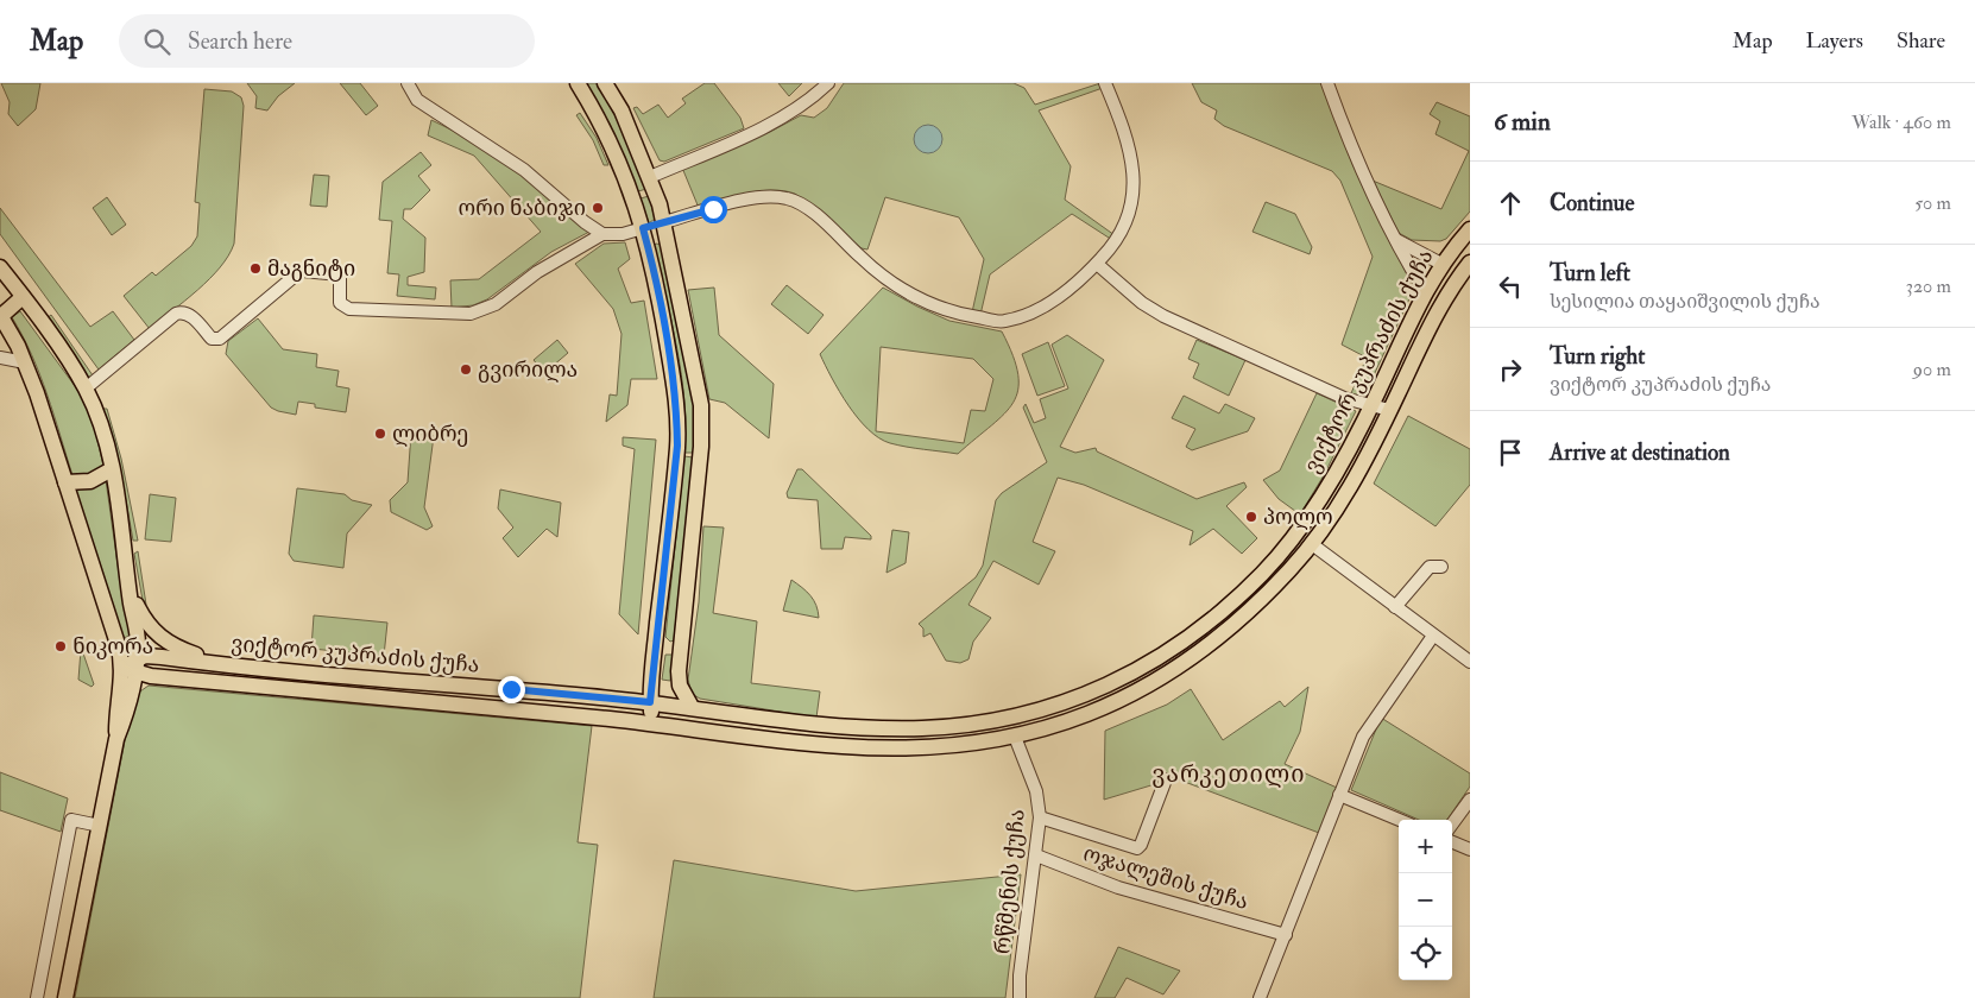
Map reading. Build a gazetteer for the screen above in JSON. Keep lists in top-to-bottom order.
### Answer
{
  "streets": {
    "main road": ["ვიქტორ კუპრაძის ქუჩა"],
    "street": ["ოჯალეშის ქუჩა", "რწმენის ქუჩა"]
  },
  "crossings": [
    ["ვიქტორ კუპრაძის ქუჩა", "რწმენის ქუჩა"],
    ["ოჯალეშის ქუჩა", "რწმენის ქუჩა"]
  ],
  "districts": ["ვარკეთილი"],
  "places": [
    "ორი ნაბიჯი",
    "მაგნიტი",
    "გვირილა",
    "ლიბრე",
    "პოლო",
    "ნიკორა"
  ],
  "page": {
    "header": "Map",
    "search": "Search here",
    "nav": ["Map", "Layers", "Share"],
    "heading": ["6 min", "Walk · 460 m"],
    "list": [
      ["Continue", "50 m"],
      ["Turn left", "სესილია თაყაიშვილის ქუჩა", "320 m"],
      ["Turn right", "ვიქტორ კუპრაძის ქუჩა", "90 m"],
      "Arrive at destination"
    ],
    "map_buttons": ["+", "−"]
  }
}
